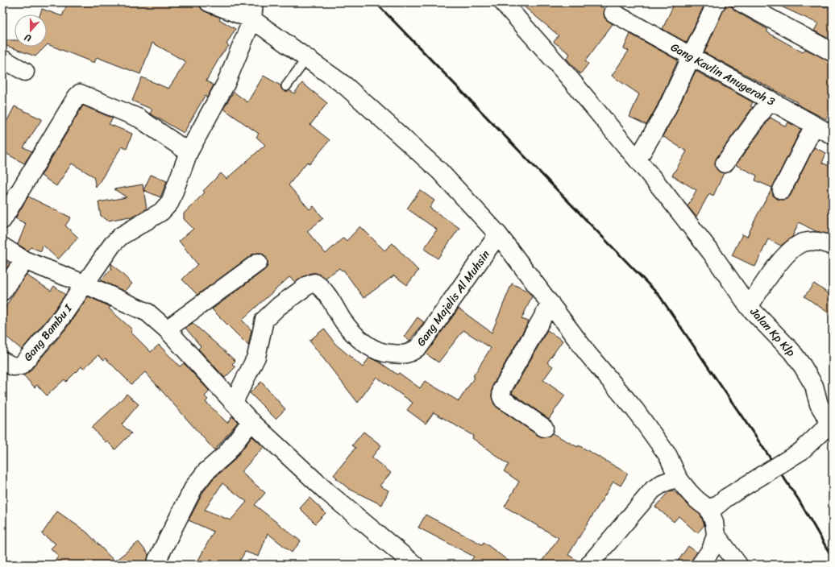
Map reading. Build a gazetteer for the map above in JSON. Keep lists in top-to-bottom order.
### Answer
{
  "streets": {
    "street": [
      "Gang Kavlin Anugerah 3",
      "Gang Majelis Al Muhsin",
      "Jalan Kp Klp",
      "Gang Bambu I"
    ]
  },
  "north": "bottom"
}
